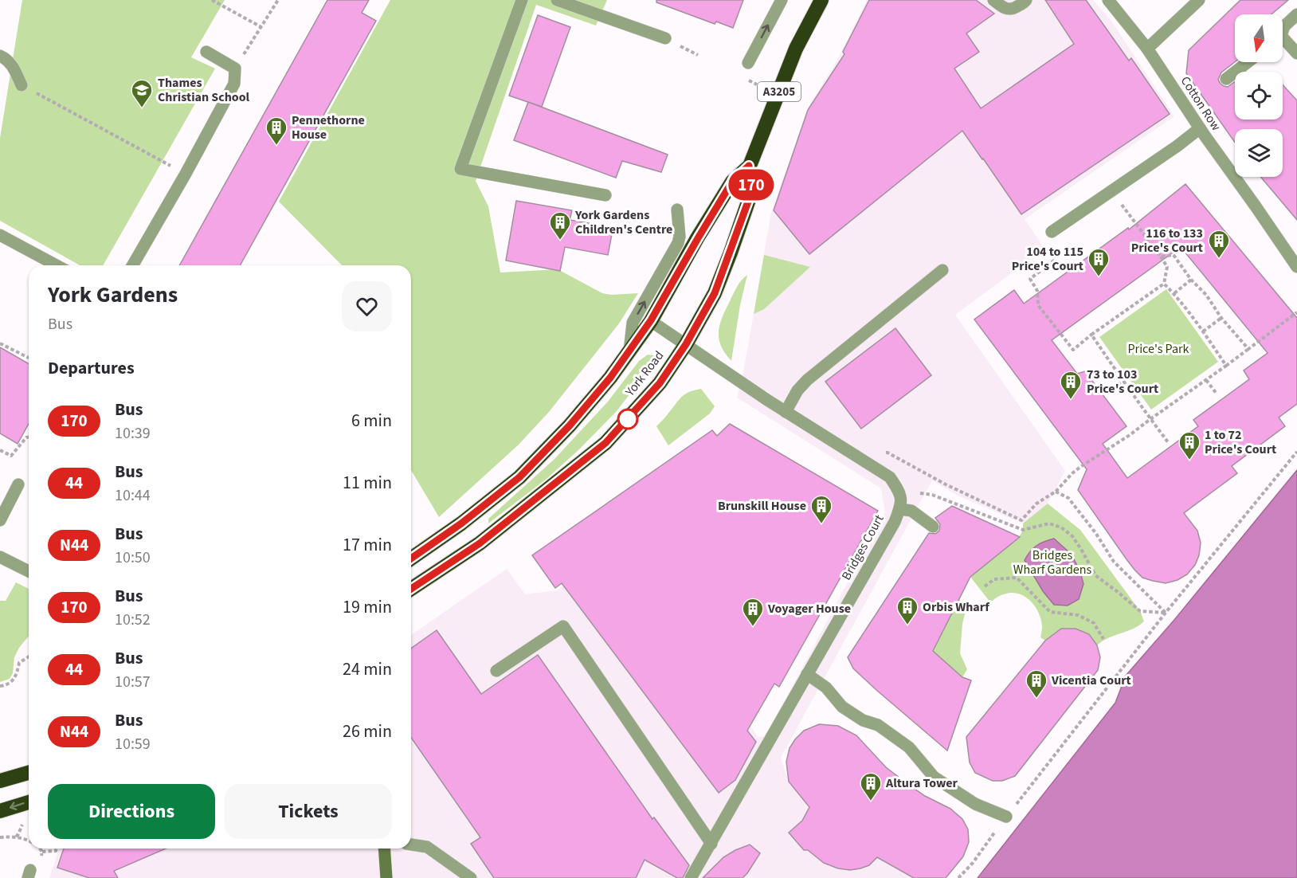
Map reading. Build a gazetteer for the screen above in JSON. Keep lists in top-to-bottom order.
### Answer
{
  "streets": {
    "highway": ["A3205", "York Road"],
    "street": ["Cotton Row", "Bridges Court"]
  },
  "crossings": [
    ["York Road", "Bridges Court"]
  ],
  "parks": ["Price's Park", "Bridges Wharf Gardens"],
  "places": {
    "school or university": ["Thames Christian School"],
    "building": [
      "Pennethorne House",
      "York Gardens Children's Centre",
      "116 to 133 Price's Court",
      "104 to 115 Price's Court",
      "73 to 103 Price's Court",
      "1 to 72 Price's Court",
      "Brunskill House",
      "Orbis Wharf",
      "Voyager House",
      "Vicentia Court",
      "Altura Tower"
    ]
  },
  "lines": ["bus line 170"],
  "north": "bottom",
  "page": {
    "on_map": "170",
    "heading": [
      ["York Gardens", "Bus"],
      "Departures"
    ],
    "list": [
      {
        "mark": "170",
        "name": "Bus",
        "note": "10:39",
        "value": "6 min"
      },
      {
        "mark": "44",
        "name": "Bus",
        "note": "10:44",
        "value": "11 min"
      },
      {
        "mark": "N44",
        "name": "Bus",
        "note": "10:50",
        "value": "17 min"
      },
      {
        "mark": "170",
        "name": "Bus",
        "note": "10:52",
        "value": "19 min"
      },
      {
        "mark": "44",
        "name": "Bus",
        "note": "10:57",
        "value": "24 min"
      },
      {
        "mark": "N44",
        "name": "Bus",
        "note": "10:59",
        "value": "26 min"
      }
    ],
    "buttons": ["Directions", "Tickets"]
  }
}
